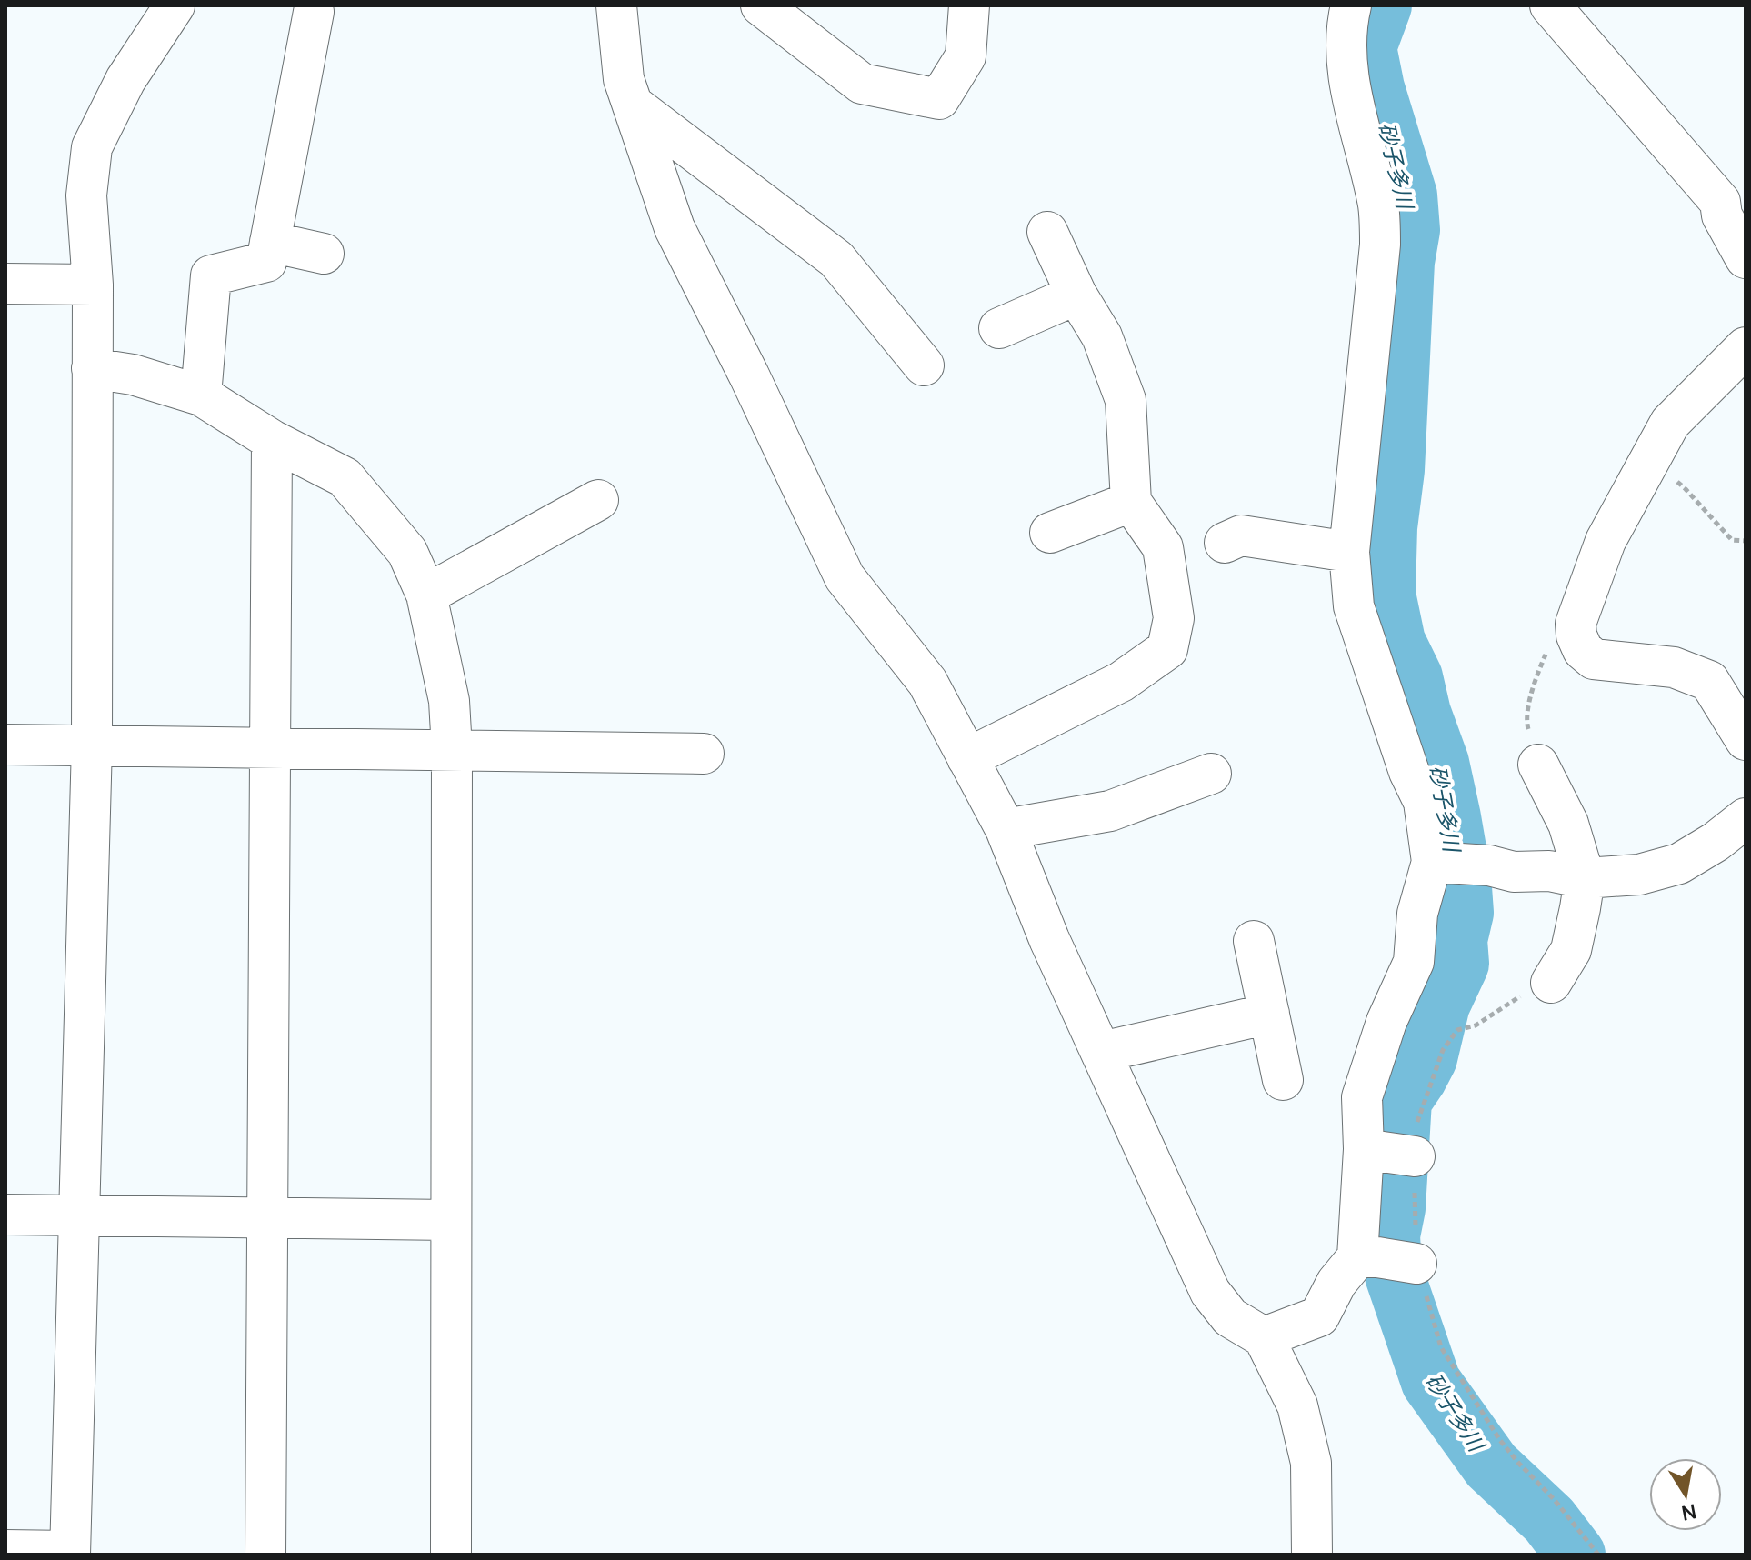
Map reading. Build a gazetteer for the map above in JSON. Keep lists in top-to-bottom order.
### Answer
{
  "water": ["砂子多川"],
  "north": "bottom"
}
